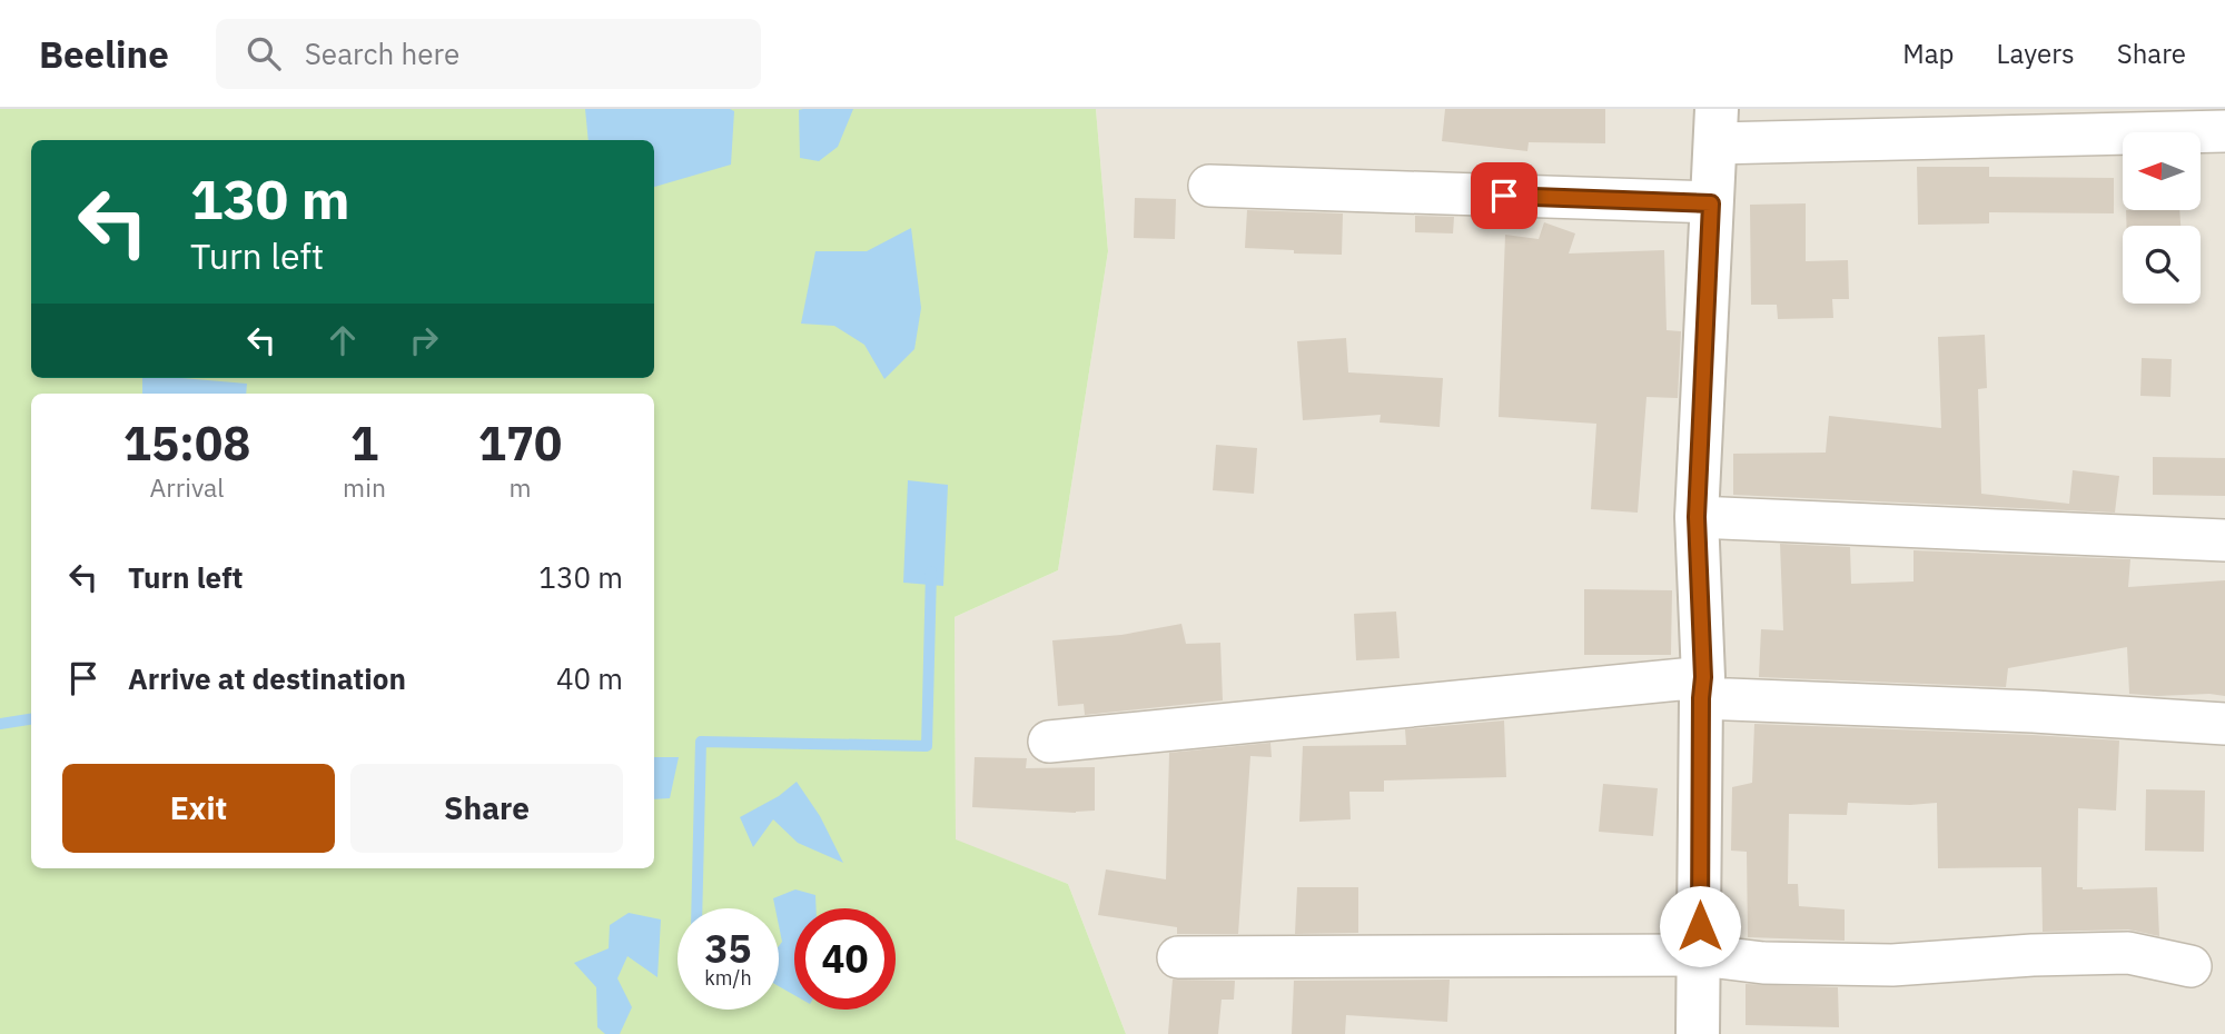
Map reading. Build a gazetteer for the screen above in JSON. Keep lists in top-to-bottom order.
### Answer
{
  "north": "left",
  "page": {
    "header": "Beeline",
    "search": "Search here",
    "nav": ["Map", "Layers", "Share"],
    "turn": ["130 m", "Turn left"],
    "eta": [
      "15:08",
      "Arrival",
      "1",
      "min",
      "170",
      "m"
    ],
    "list": [
      {
        "name": "Turn left",
        "value": "130 m"
      },
      {
        "name": "Arrive at destination",
        "value": "40 m"
      }
    ],
    "buttons": ["Exit", "Share"],
    "speed": "35 km/h",
    "limit": "40"
  }
}
